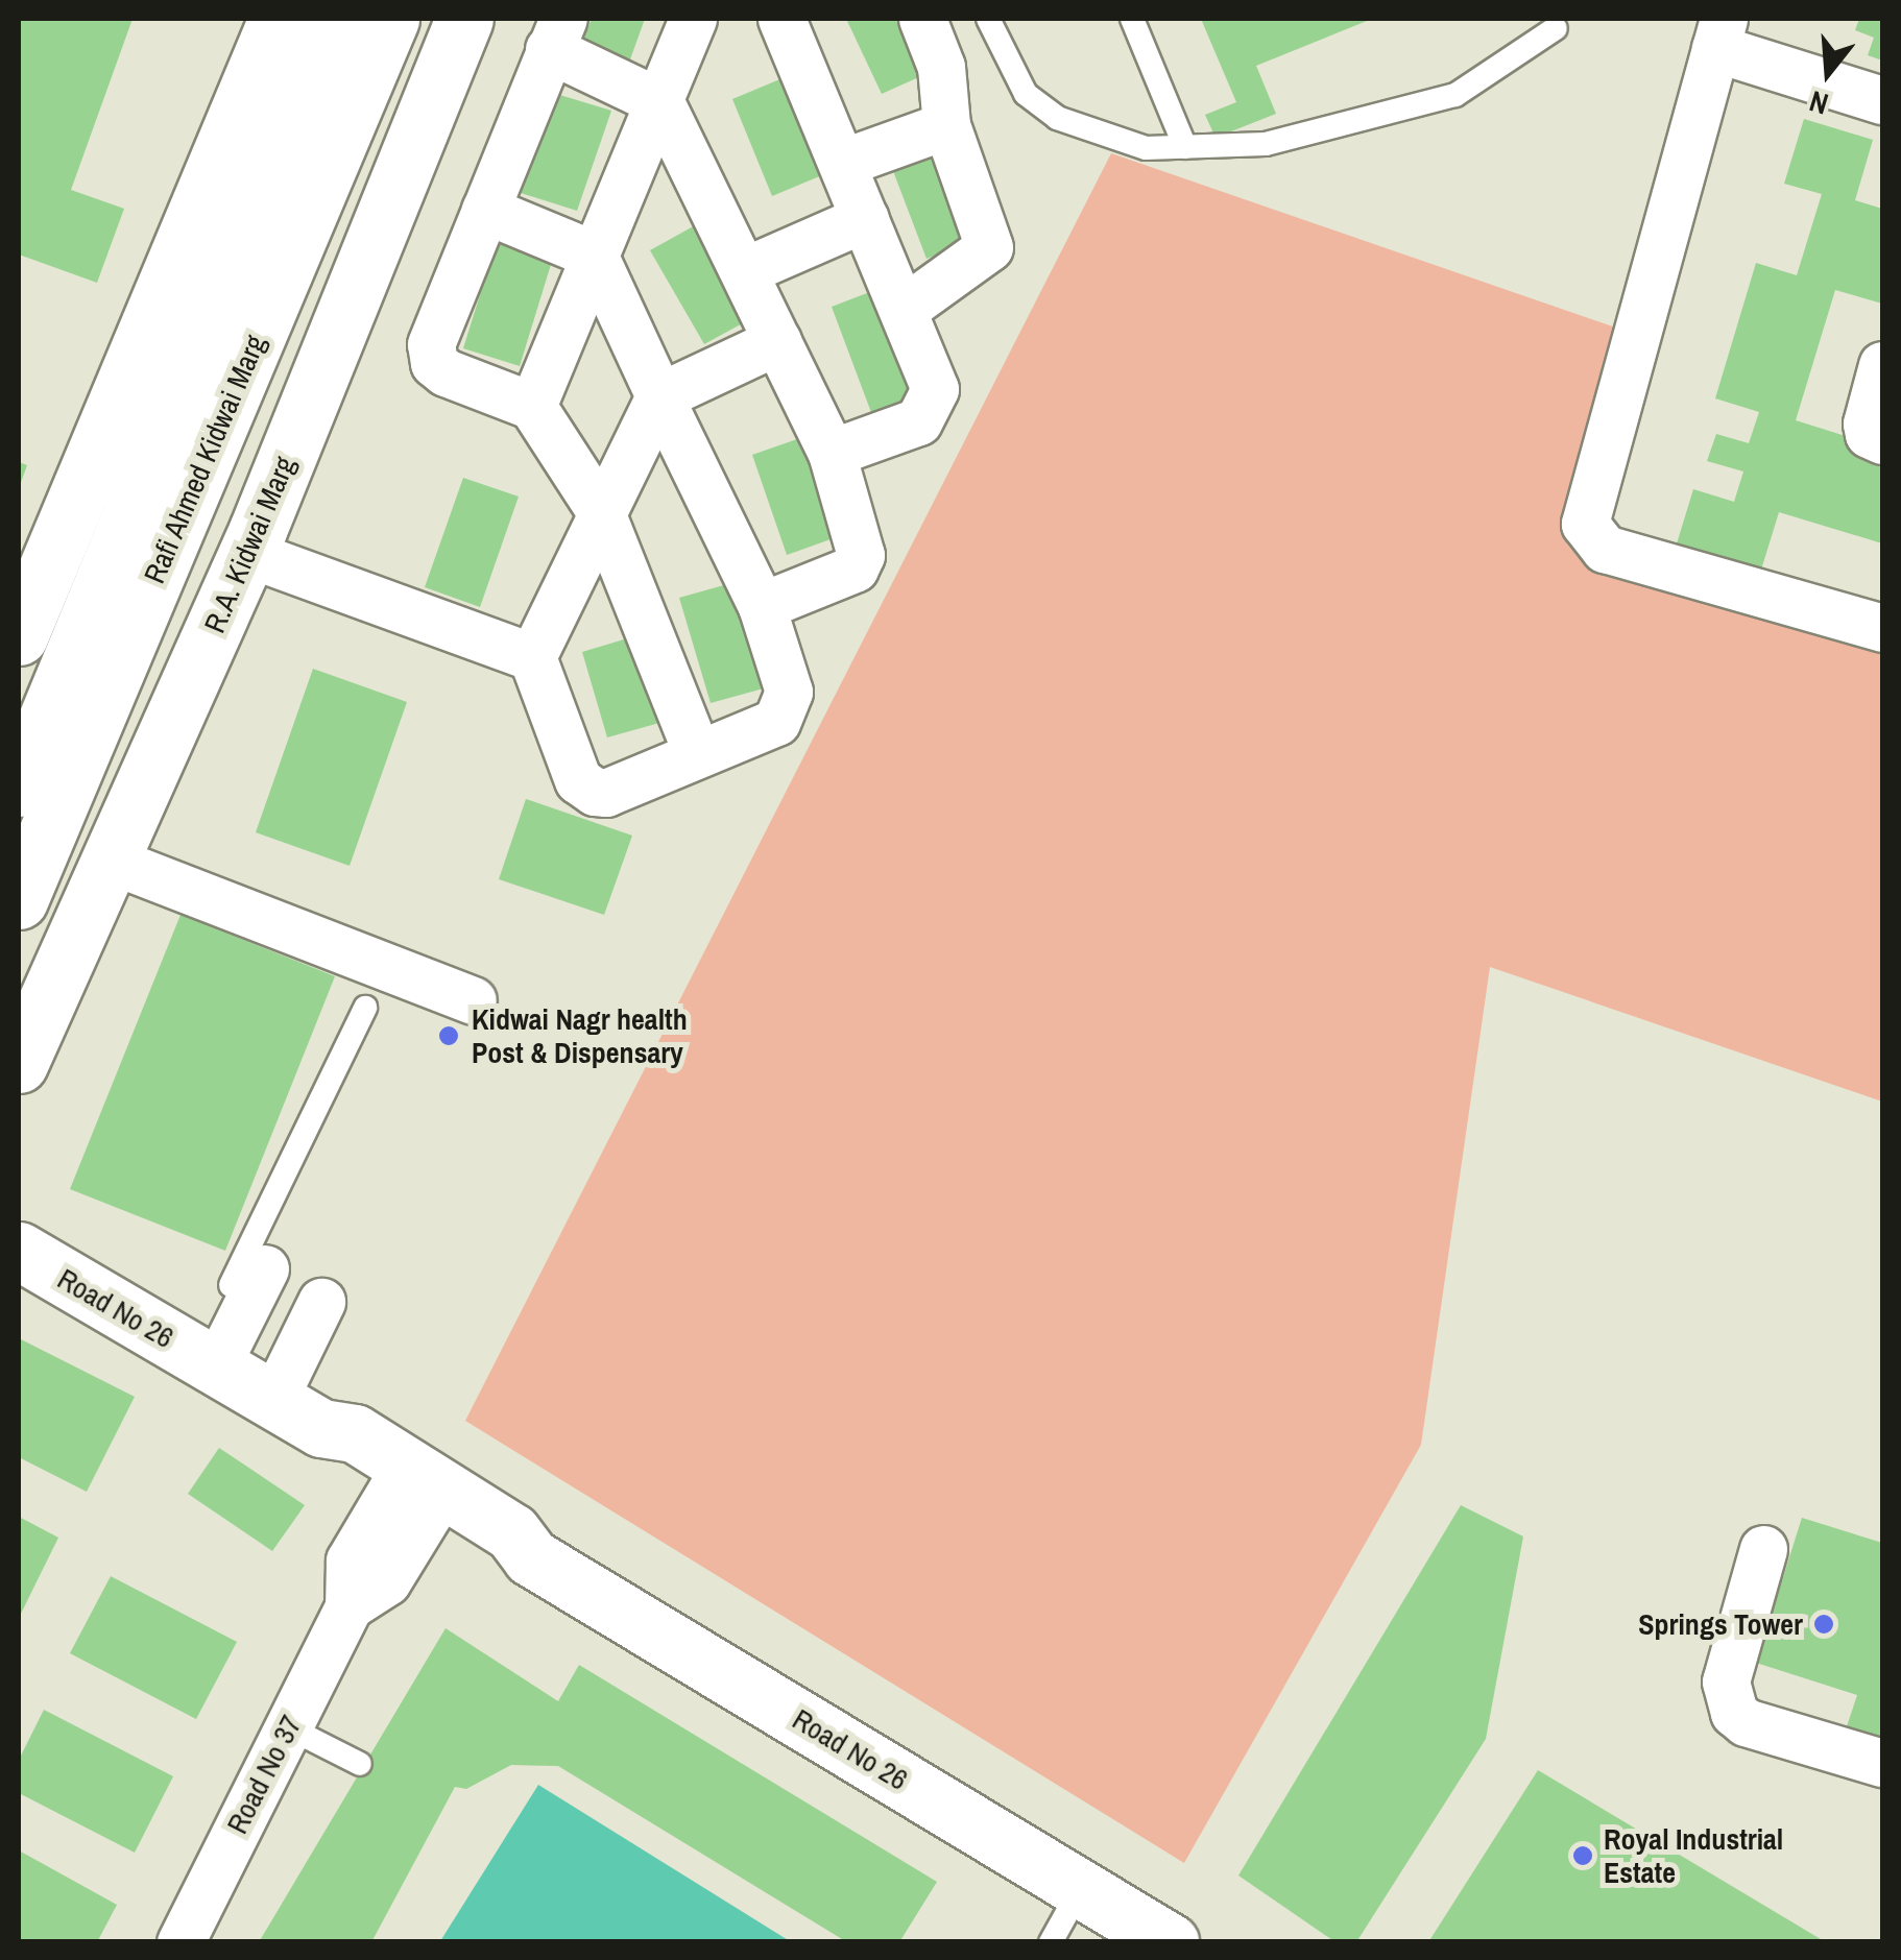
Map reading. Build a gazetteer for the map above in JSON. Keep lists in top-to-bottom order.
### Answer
{
  "streets": {
    "street": [
      "Rafi Ahmed Kidwai Marg",
      "R.A. Kidwai Marg",
      "Road No 26",
      "Road No 37"
    ]
  },
  "crossings": [
    ["Road No 26", "Road No 37"]
  ],
  "places": ["Kidwai Nagr health Post & Dispensary", "Springs Tower", "Royal Industrial Estate"],
  "north": "bottom"
}
